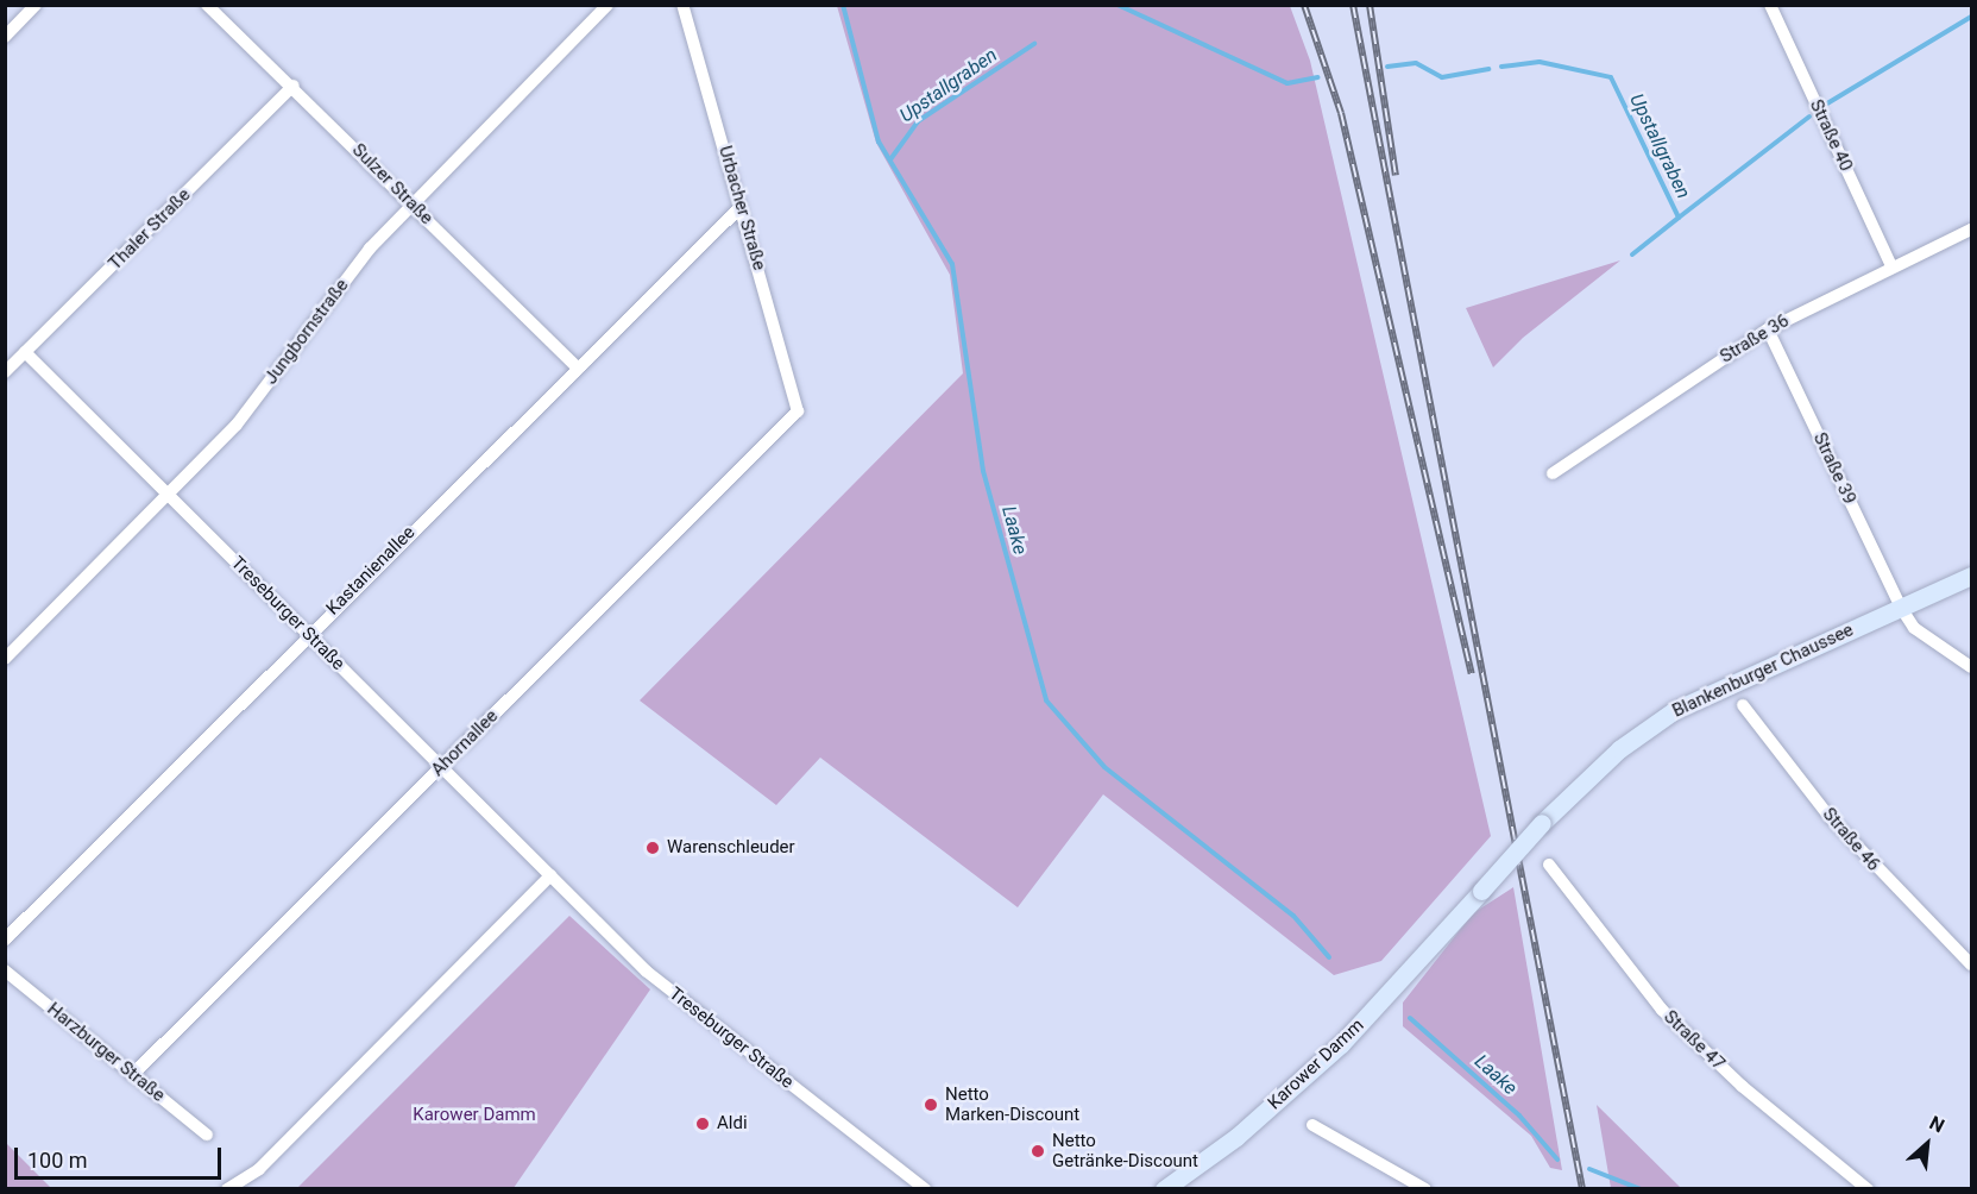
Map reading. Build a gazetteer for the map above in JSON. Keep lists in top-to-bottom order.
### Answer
{
  "streets": {
    "main road": ["Blankenburger Chaussee", "Karower Damm"],
    "street": [
      "Straße 40",
      "Sulzer Straße",
      "Urbacher Straße",
      "Thaler Straße",
      "Jungbornstraße",
      "Straße 36",
      "Straße 39",
      "Kastanienallee",
      "Treseburger Straße",
      "Ahornallee",
      "Straße 46",
      "Straße 47",
      "Harzburger Straße"
    ]
  },
  "crossings": [
    ["Straße 40", "Straße 36"],
    ["Sulzer Straße", "Thaler Straße"],
    ["Sulzer Straße", "Jungbornstraße"],
    ["Sulzer Straße", "Kastanienallee"],
    ["Urbacher Straße", "Kastanienallee"],
    ["Urbacher Straße", "Ahornallee"],
    ["Thaler Straße", "Treseburger Straße"],
    ["Jungbornstraße", "Treseburger Straße"],
    ["Straße 36", "Straße 39"],
    ["Straße 39", "Blankenburger Chaussee"],
    ["Kastanienallee", "Treseburger Straße"],
    ["Treseburger Straße", "Ahornallee"],
    ["Blankenburger Chaussee", "Karower Damm"],
    ["Ahornallee", "Harzburger Straße"]
  ],
  "water": ["Upstallgraben", "Laake"],
  "parks": ["Karower Damm"],
  "places": [
    "Warenschleuder",
    "Netto Marken-Discount",
    "Aldi",
    "Netto Getränke-Discount"
  ],
  "scale_bar": "100 m",
  "north": "top right"
}
